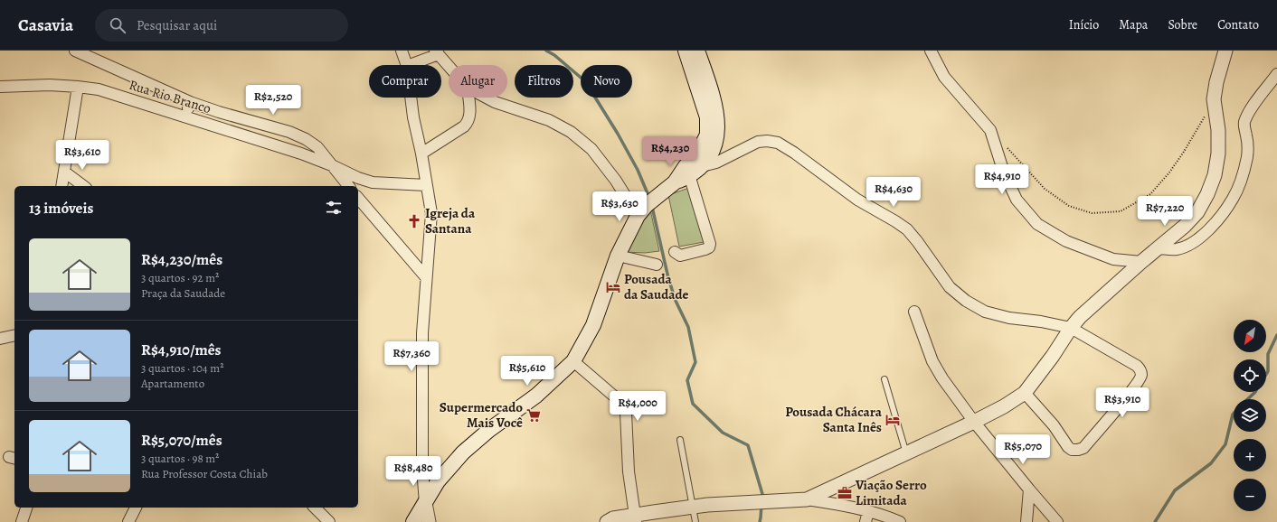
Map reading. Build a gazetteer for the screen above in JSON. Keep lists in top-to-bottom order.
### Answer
{
  "streets": {
    "street": ["Rua Rio Branco"]
  },
  "places": {
    "church": ["Igreja da Santana"],
    "hotel": ["Pousada da Saudade", "Pousada Chácara Santa Inês"],
    "supermarket": ["Supermercado Mais Você"],
    "office": ["Viação Serro Limitada"]
  },
  "north": "bottom left",
  "page": {
    "header": "Casavia",
    "search": "Pesquisar aqui",
    "nav": [
      "Início",
      "Mapa",
      "Sobre",
      "Contato"
    ],
    "chip": [
      "Comprar",
      "Alugar",
      "Filtros",
      "Novo"
    ],
    "price": [
      "R$2,520",
      "R$4,230",
      "R$3,610",
      "R$4,910",
      "R$4,630",
      "R$3,630",
      "R$7,220",
      "R$7,360",
      "R$5,610",
      "R$3,910",
      "R$4,000",
      "R$5,070",
      "R$8,480"
    ],
    "heading": "13 imóveis",
    "list": [
      {
        "name": "R$4,230/mês",
        "note": "3 quartos · 92 m² · Praça da Saudade"
      },
      {
        "name": "R$4,910/mês",
        "note": "3 quartos · 104 m² · Apartamento"
      },
      {
        "name": "R$5,070/mês",
        "note": "3 quartos · 98 m² · Rua Professor Costa Chiab"
      }
    ],
    "map_buttons": ["+", "−"]
  }
}
